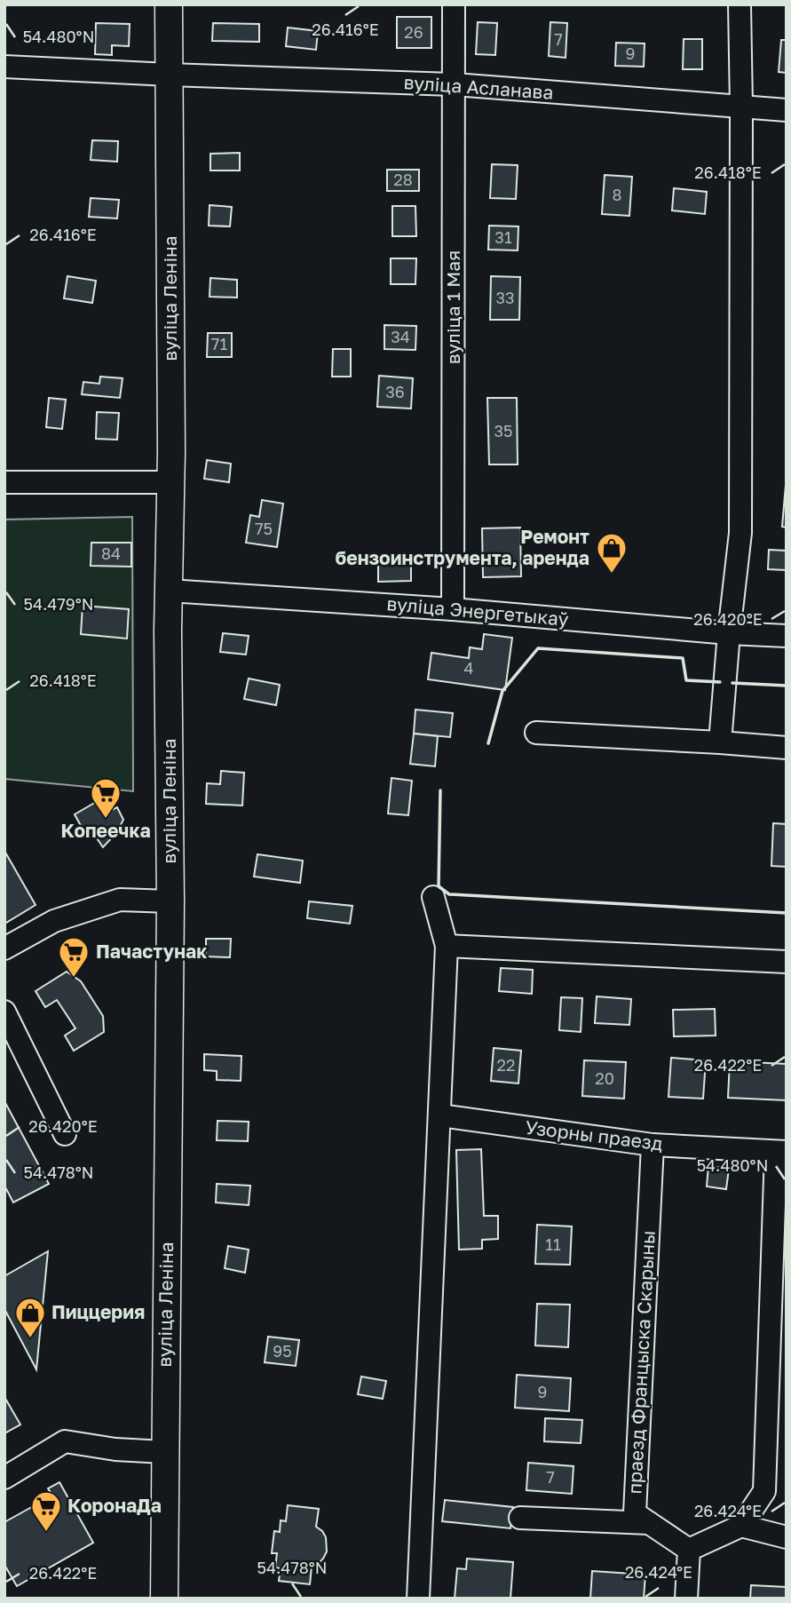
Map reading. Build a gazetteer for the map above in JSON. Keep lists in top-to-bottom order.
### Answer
{
  "streets": {
    "main road": ["вуліца Леніна"],
    "street": [
      "вуліца Асланава",
      "вуліца 1 Мая",
      "вуліца Энергетыкаў",
      "Узорны праезд",
      "праезд Францыска Скарыны"
    ]
  },
  "crossings": [
    ["вуліца Асланава", "вуліца Леніна"],
    ["вуліца Асланава", "вуліца 1 Мая"],
    ["вуліца Леніна", "вуліца Энергетыкаў"],
    ["вуліца 1 Мая", "вуліца Энергетыкаў"],
    ["Узорны праезд", "праезд Францыска Скарыны"]
  ],
  "places": {
    "shop": ["Ремонт бензоинструмента, аренда", "Пиццерия"],
    "supermarket": ["Копеечка", "Пачастунак", "КоронаДа"]
  },
  "house_numbers": [
    "26",
    "7",
    "9",
    "28",
    "8",
    "31",
    "33",
    "34",
    "71",
    "36",
    "35",
    "75",
    "84",
    "4",
    "22",
    "20",
    "11",
    "95",
    "9",
    "7"
  ],
  "coordinates": [
    "26.416°E",
    "54.480°N",
    "26.418°E",
    "54.479°N",
    "26.420°E",
    "26.422°E",
    "54.478°N",
    "26.424°E"
  ]
}
